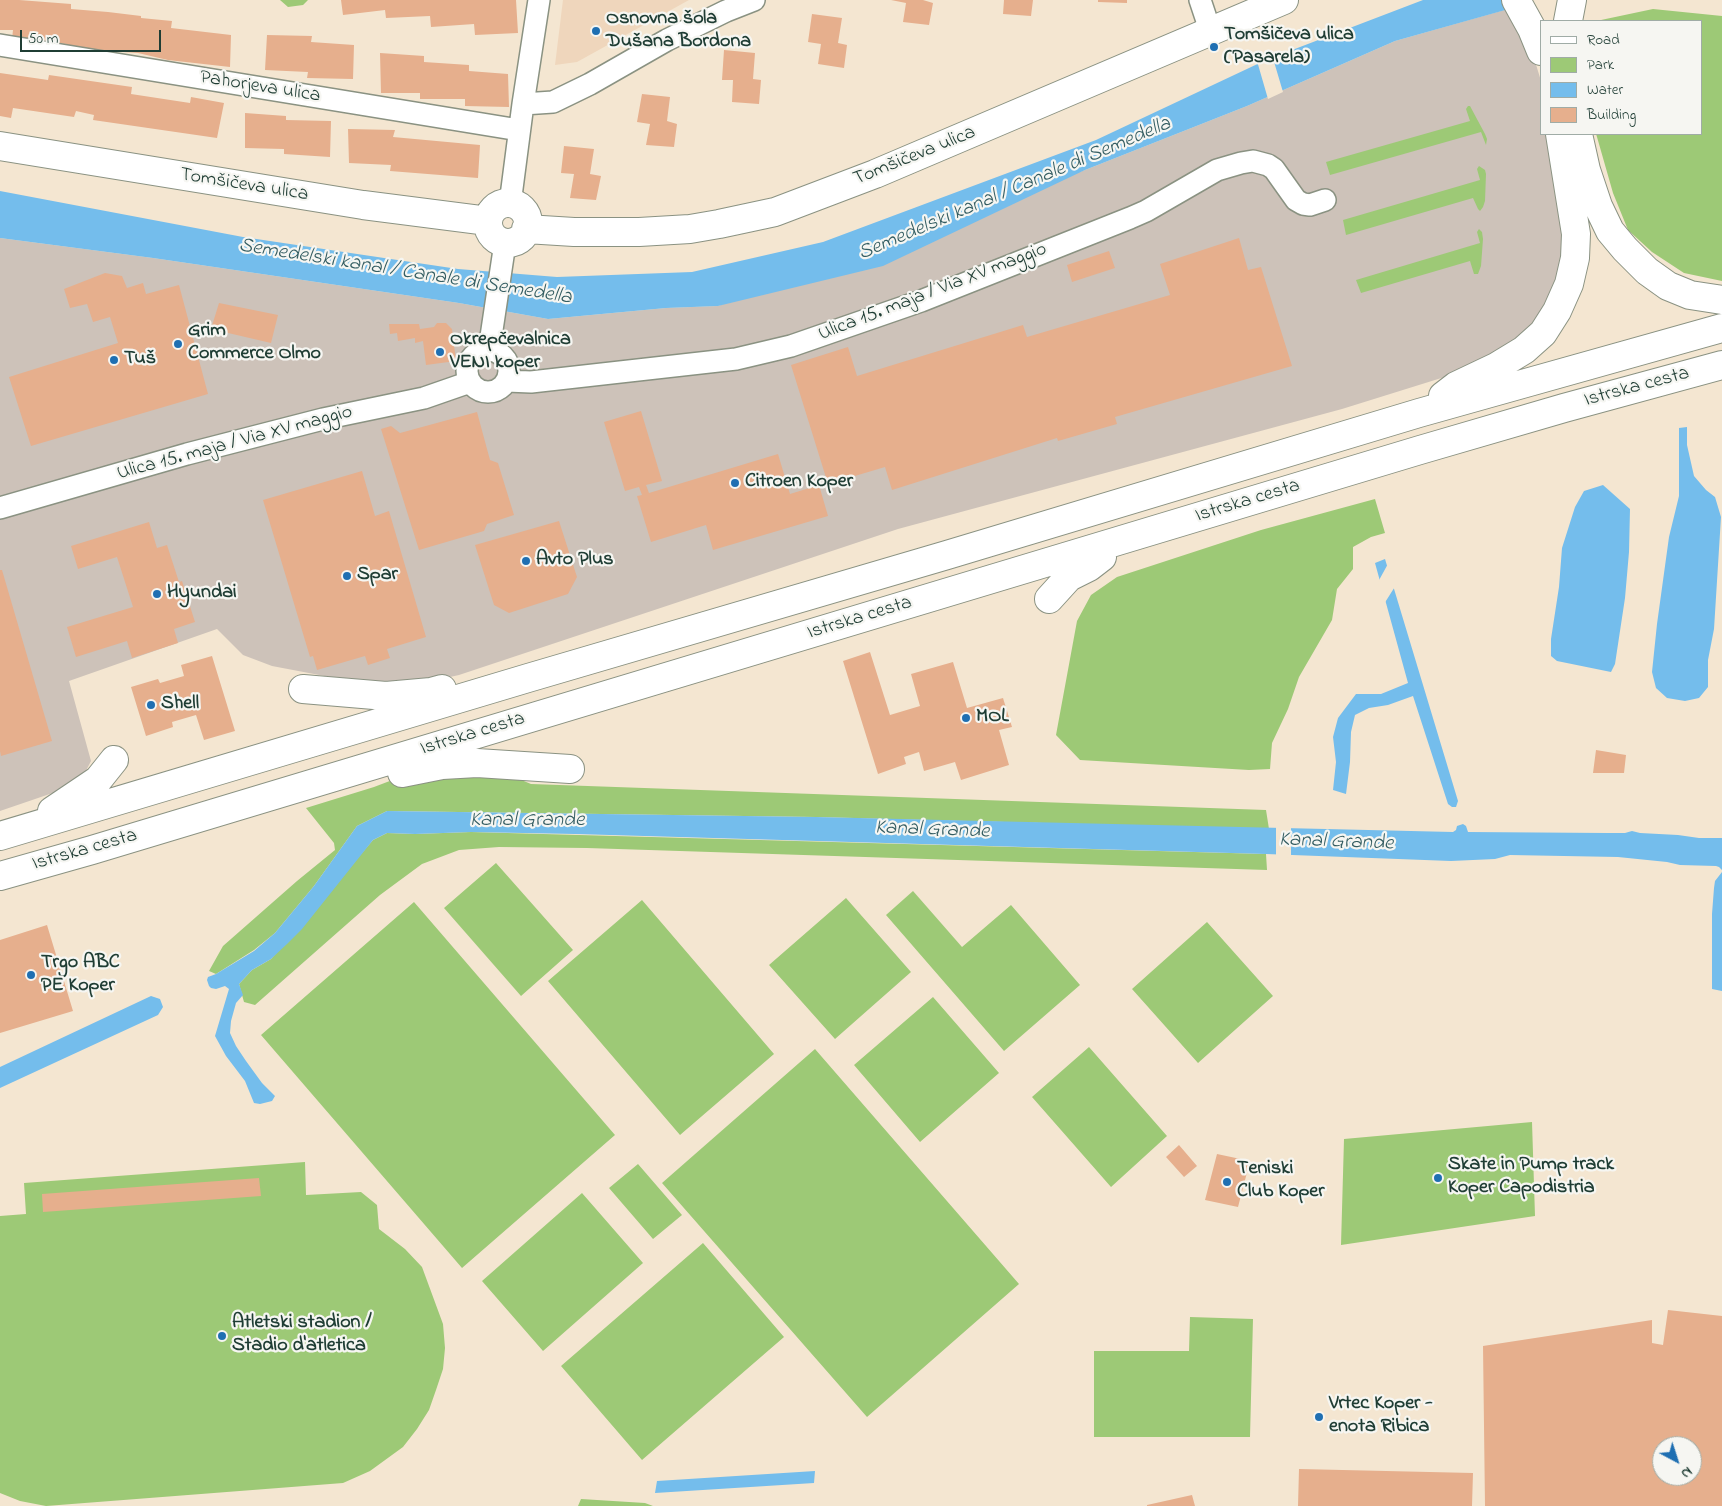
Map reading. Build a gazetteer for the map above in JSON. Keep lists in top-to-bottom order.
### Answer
{
  "streets": {
    "main road": ["Tomšičeva ulica", "Istrska cesta"],
    "street": ["Pahorjeva ulica", "Ulica 15. maja / Via XV maggio"]
  },
  "water": ["Semedelski kanal / Canale di Semedella", "Kanal Grande"],
  "places": [
    "Osnovna šola Dušana Bordona",
    "Tomšičeva ulica (Pasarela)",
    "Grim Commerce Olmo",
    "Okrepčevalnica VENI koper",
    "Tuš",
    "Citroen Koper",
    "Avto Plus",
    "Spar",
    "Hyundai",
    "Shell",
    "MOL",
    "Trgo ABC PE Koper",
    "Skate in Pump track Koper Capodistria",
    "Teniski Club Koper",
    "Atletski stadion / Stadio d'atletica",
    "Vrtec Koper - enota Ribica"
  ],
  "legend": [
    "Road",
    "Park",
    "Water",
    "Building"
  ],
  "scale_bar": "50 m",
  "north": "bottom right"
}
